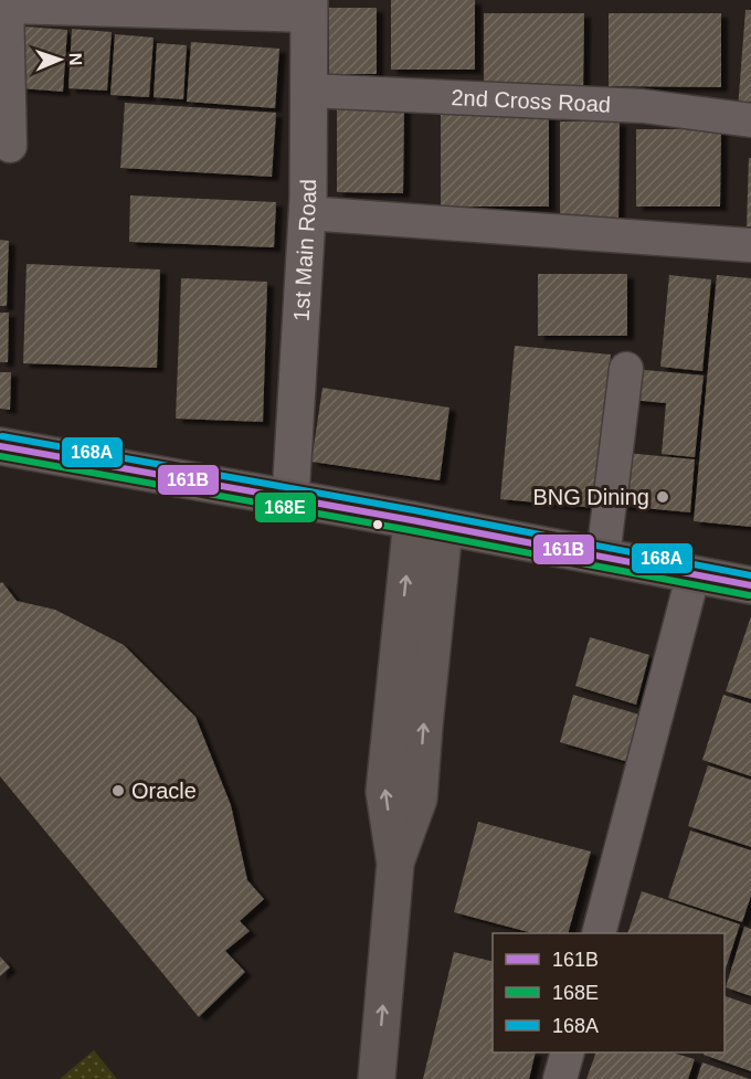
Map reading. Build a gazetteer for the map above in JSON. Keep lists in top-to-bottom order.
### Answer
{
  "streets": {
    "street": ["2nd Cross Road", "1st Main Road"]
  },
  "crossings": [
    ["2nd Cross Road", "1st Main Road"]
  ],
  "places": ["BNG Dining", "Oracle"],
  "lines": ["transit line 168A", "transit line 161B", "transit line 168E"],
  "legend": ["161B", "168E", "168A"],
  "north": "right"
}
